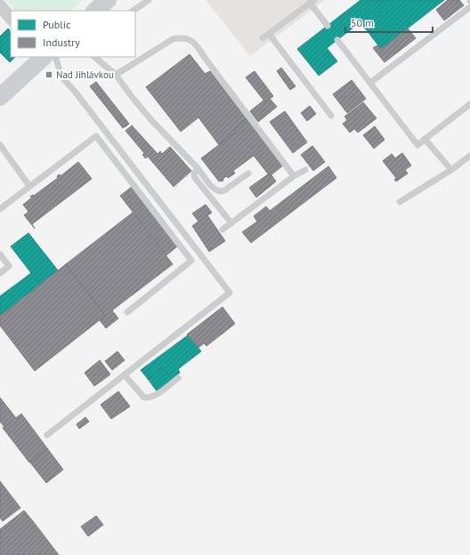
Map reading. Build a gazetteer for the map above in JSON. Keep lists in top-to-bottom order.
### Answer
{
  "places": {
    "transit": ["Nad Jihlávkou"]
  },
  "legend": ["Public", "Industry"],
  "scale_bar": "50 m"
}
